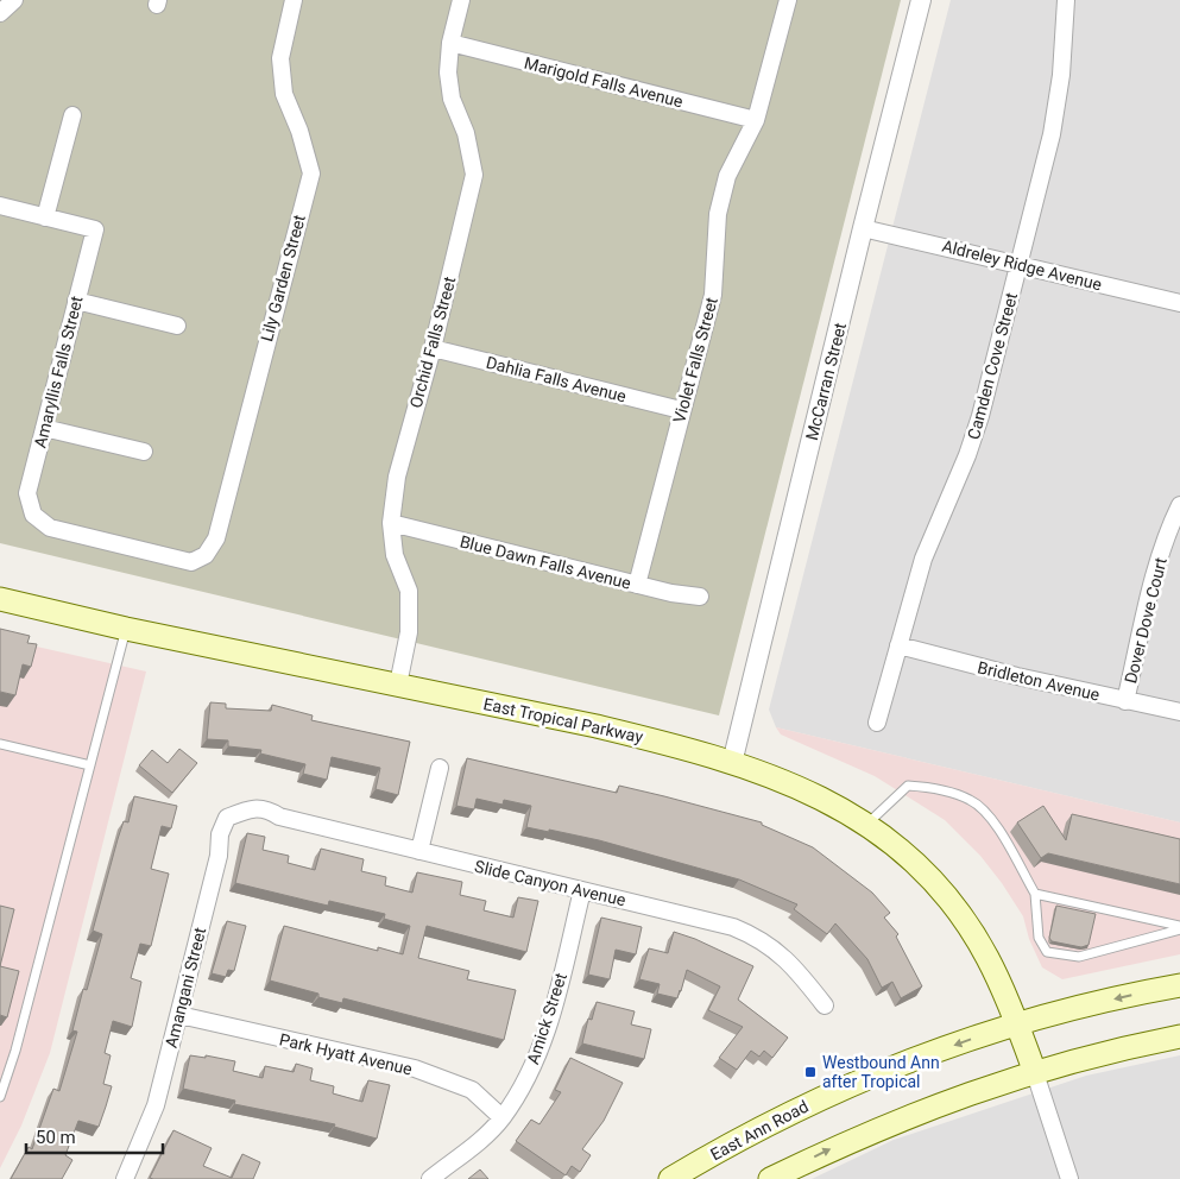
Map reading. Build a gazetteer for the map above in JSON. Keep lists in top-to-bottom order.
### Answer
{
  "streets": {
    "main road": ["East Tropical Parkway", "East Ann Road"],
    "street": [
      "Marigold Falls Avenue",
      "Aldreley Ridge Avenue",
      "Lily Garden Street",
      "Orchid Falls Street",
      "Violet Falls Street",
      "Camden Cove Street",
      "Amaryllis Falls Street",
      "Dahlia Falls Avenue",
      "McCarran Street",
      "Blue Dawn Falls Avenue",
      "Dover Dove Court",
      "Bridleton Avenue",
      "Slide Canyon Avenue",
      "Amangani Street",
      "Amick Street",
      "Park Hyatt Avenue"
    ]
  },
  "crossings": [
    ["Marigold Falls Avenue", "Orchid Falls Street"],
    ["Marigold Falls Avenue", "Violet Falls Street"],
    ["Aldreley Ridge Avenue", "Camden Cove Street"],
    ["Aldreley Ridge Avenue", "McCarran Street"],
    ["Lily Garden Street", "Amaryllis Falls Street"],
    ["Orchid Falls Street", "Dahlia Falls Avenue"],
    ["Orchid Falls Street", "Blue Dawn Falls Avenue"],
    ["Orchid Falls Street", "East Tropical Parkway"],
    ["Violet Falls Street", "Dahlia Falls Avenue"],
    ["Violet Falls Street", "Blue Dawn Falls Avenue"],
    ["Camden Cove Street", "Bridleton Avenue"],
    ["McCarran Street", "East Tropical Parkway"],
    ["Dover Dove Court", "Bridleton Avenue"],
    ["East Tropical Parkway", "East Ann Road"],
    ["Slide Canyon Avenue", "Amangani Street"],
    ["Slide Canyon Avenue", "Amick Street"],
    ["Amangani Street", "Park Hyatt Avenue"],
    ["Amick Street", "Park Hyatt Avenue"]
  ],
  "places": {
    "transit": ["Westbound Ann after Tropical"]
  },
  "scale_bar": "50 m"
}
